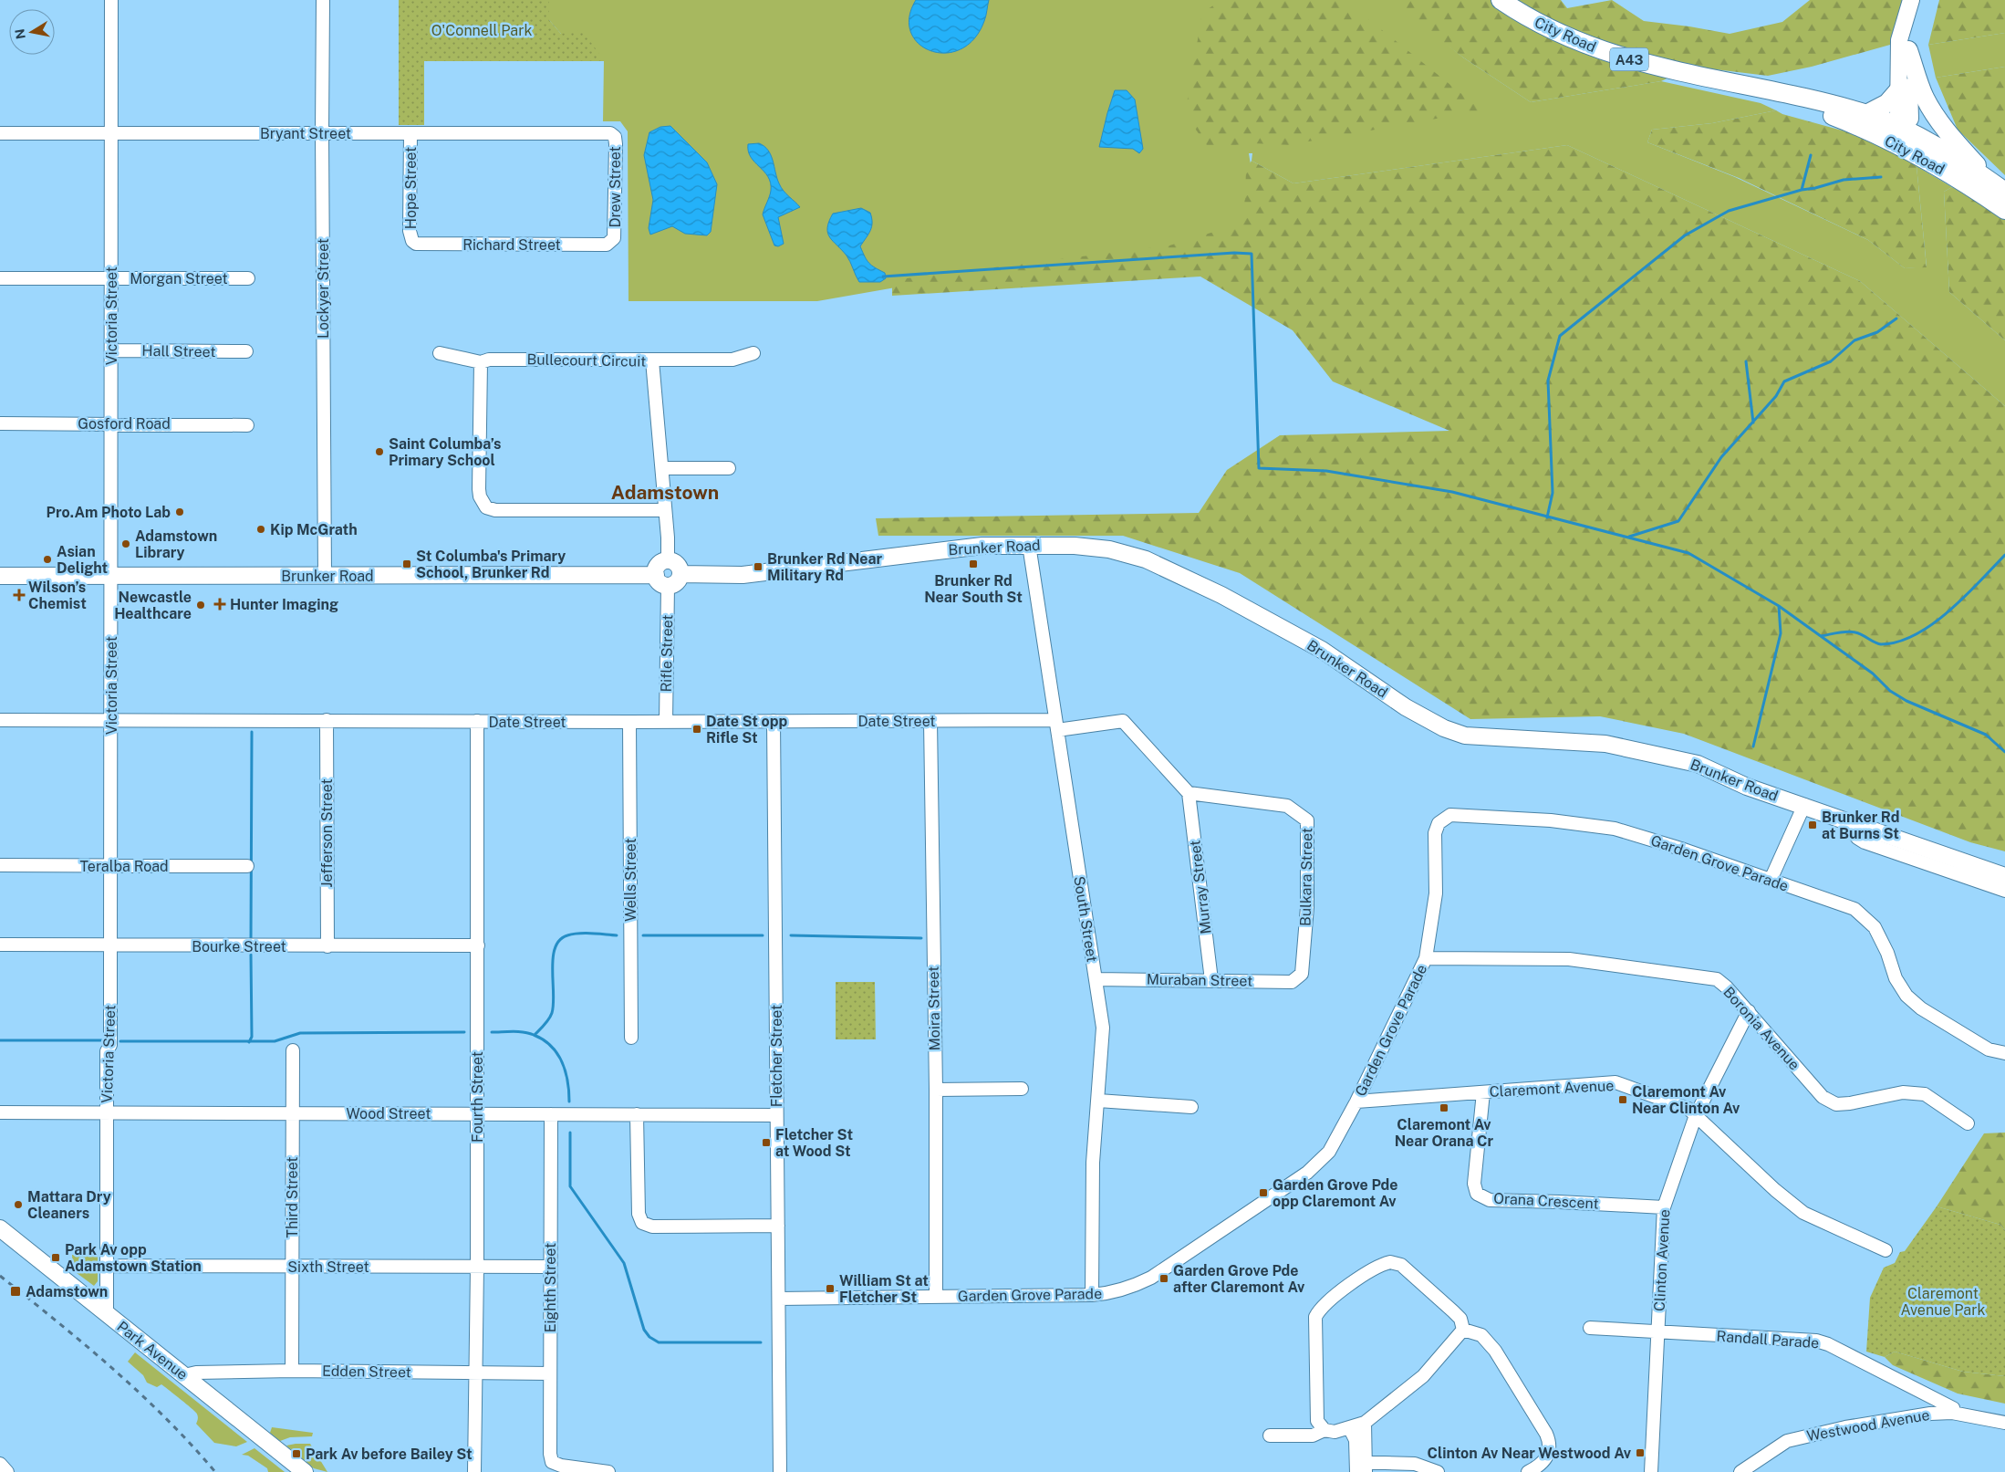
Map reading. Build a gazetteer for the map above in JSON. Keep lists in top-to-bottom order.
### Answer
{
  "streets": {
    "highway": ["City Road", "A43"],
    "main road": ["Brunker Road", "Park Avenue"],
    "street": [
      "Bryant Street",
      "Drew Street",
      "Hope Street",
      "Richard Street",
      "Morgan Street",
      "Lockyer Street",
      "Victoria Street",
      "Hall Street",
      "Bullecourt Circuit",
      "Gosford Road",
      "Rifle Street",
      "Date Street",
      "Jefferson Street",
      "Garden Grove Parade",
      "Teralba Road",
      "Bulkara Street",
      "Wells Street",
      "Murray Street",
      "South Street",
      "Bourke Street",
      "Muraban Street",
      "Moira Street",
      "Boronia Avenue",
      "Fletcher Street",
      "Claremont Avenue",
      "Fourth Street",
      "Wood Street",
      "Third Street",
      "Orana Crescent",
      "Clinton Avenue",
      "Sixth Street",
      "Eighth Street",
      "Randall Parade",
      "Edden Street",
      "Westwood Avenue"
    ]
  },
  "crossings": [
    ["Bryant Street", "Drew Street"],
    ["Bryant Street", "Hope Street"],
    ["Bryant Street", "Lockyer Street"],
    ["Bryant Street", "Victoria Street"],
    ["Drew Street", "Richard Street"],
    ["Hope Street", "Richard Street"],
    ["Morgan Street", "Victoria Street"],
    ["Lockyer Street", "Brunker Road"],
    ["Victoria Street", "Hall Street"],
    ["Victoria Street", "Gosford Road"],
    ["Victoria Street", "Brunker Road"],
    ["Victoria Street", "Date Street"],
    ["Victoria Street", "Teralba Road"],
    ["Victoria Street", "Bourke Street"],
    ["Victoria Street", "Wood Street"],
    ["Victoria Street", "Sixth Street"],
    ["Victoria Street", "Park Avenue"],
    ["Bullecourt Circuit", "Brunker Road"],
    ["Bullecourt Circuit", "Rifle Street"],
    ["Brunker Road", "Rifle Street"],
    ["Brunker Road", "South Street"],
    ["Rifle Street", "Date Street"],
    ["Date Street", "Jefferson Street"],
    ["Date Street", "Wells Street"],
    ["Date Street", "South Street"],
    ["Date Street", "Moira Street"],
    ["Date Street", "Fletcher Street"],
    ["Date Street", "Fourth Street"],
    ["Jefferson Street", "Bourke Street"],
    ["Garden Grove Parade", "South Street"],
    ["Garden Grove Parade", "Moira Street"],
    ["Garden Grove Parade", "Boronia Avenue"],
    ["Garden Grove Parade", "Fletcher Street"],
    ["Garden Grove Parade", "Claremont Avenue"],
    ["Bulkara Street", "Murray Street"],
    ["Bulkara Street", "Muraban Street"],
    ["Murray Street", "Muraban Street"],
    ["South Street", "Muraban Street"],
    ["Bourke Street", "Fourth Street"],
    ["Boronia Avenue", "Clinton Avenue"],
    ["Fletcher Street", "Wood Street"],
    ["Claremont Avenue", "Orana Crescent"],
    ["Claremont Avenue", "Clinton Avenue"],
    ["Fourth Street", "Wood Street"],
    ["Fourth Street", "Sixth Street"],
    ["Fourth Street", "Edden Street"],
    ["Wood Street", "Third Street"],
    ["Wood Street", "Eighth Street"],
    ["Third Street", "Sixth Street"],
    ["Third Street", "Edden Street"],
    ["Orana Crescent", "Clinton Avenue"],
    ["Clinton Avenue", "Randall Parade"],
    ["Sixth Street", "Eighth Street"],
    ["Eighth Street", "Edden Street"],
    ["Randall Parade", "Westwood Avenue"],
    ["Park Avenue", "Edden Street"]
  ],
  "districts": ["Adamstown"],
  "parks": ["O'Connell Park", "Claremont Avenue Park"],
  "places": {
    "other": [
      "Saint Columba’s Primary School",
      "Pro.Am Photo Lab",
      "Kip McGrath",
      "Adamstown Library",
      "Asian Delight",
      "Newcastle Healthcare",
      "Mattara Dry Cleaners"
    ],
    "transit": [
      "St Columba's Primary School, Brunker Rd",
      "Brunker Rd Near South St",
      "Brunker Rd Near Military Rd",
      "Date St opp Rifle St",
      "Brunker Rd at Burns St",
      "Claremont Av Near Clinton Av",
      "Claremont Av Near Orana Cr",
      "Fletcher St at Wood St",
      "Garden Grove Pde opp Claremont Av",
      "Park Av opp Adamstown Station",
      "Garden Grove Pde after Claremont Av",
      "William St at Fletcher St",
      "Adamstown",
      "Clinton Av Near Westwood Av",
      "Park Av before Bailey St"
    ],
    "health": ["Wilson’s Chemist", "Hunter Imaging"]
  },
  "north": "left"
}
